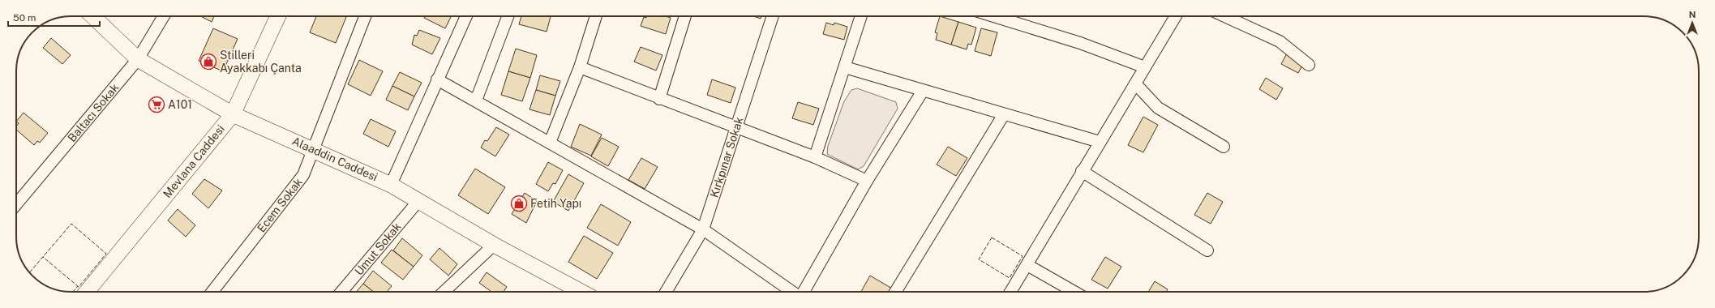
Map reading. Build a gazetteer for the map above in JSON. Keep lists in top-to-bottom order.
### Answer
{
  "streets": {
    "street": [
      "Baltacı Sokak",
      "Kırkpınar Sokak",
      "Alaaddin Caddesi",
      "Mevlana Caddesi",
      "Ecem Sokak",
      "Umut Sokak"
    ]
  },
  "crossings": [
    ["Baltacı Sokak", "Alaaddin Caddesi"],
    ["Alaaddin Caddesi", "Mevlana Caddesi"],
    ["Alaaddin Caddesi", "Ecem Sokak"],
    ["Alaaddin Caddesi", "Umut Sokak"]
  ],
  "places": {
    "shop": ["Stilleri Ayakkabı Çanta", "Fetih Yapı"],
    "supermarket": ["A101"]
  },
  "scale_bar": "50 m",
  "north": "top"
}
